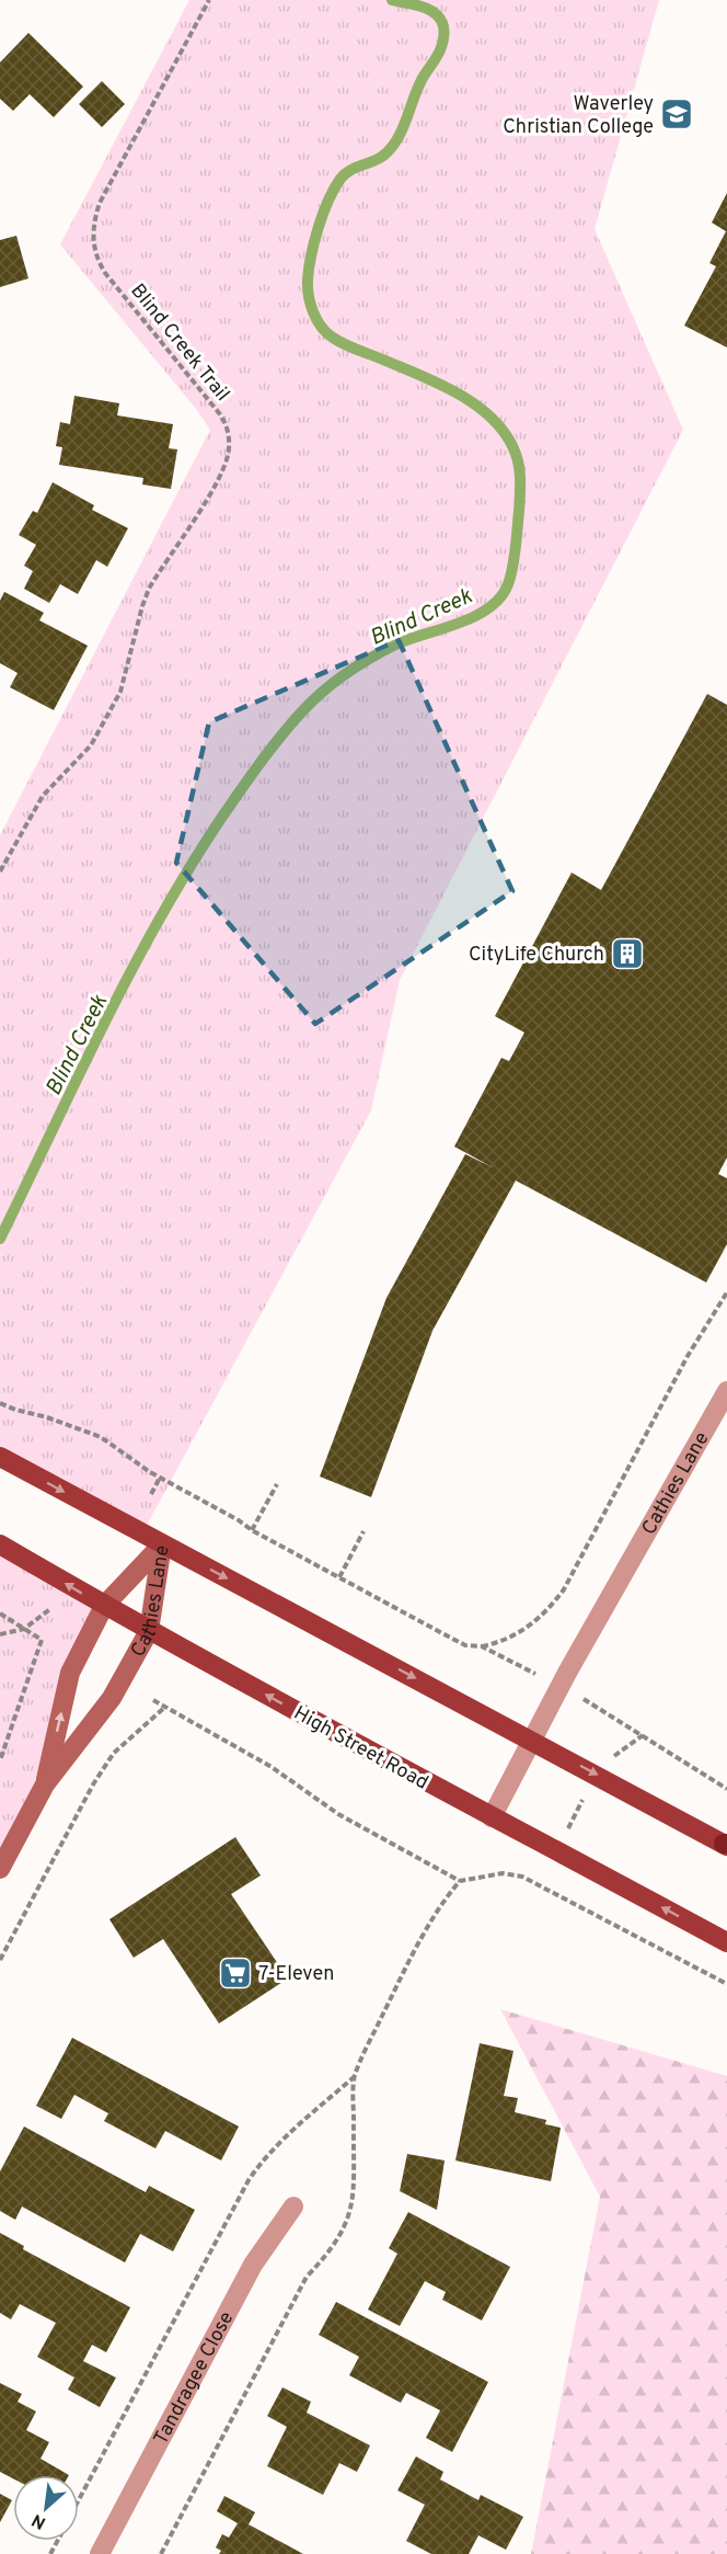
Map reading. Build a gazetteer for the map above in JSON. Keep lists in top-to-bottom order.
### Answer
{
  "streets": {
    "main road": ["High Street Road"],
    "street": ["Cathies Lane", "Tandragee Close"],
    "path": ["Blind Creek Trail"]
  },
  "crossings": [
    ["Cathies Lane", "High Street Road"]
  ],
  "water": ["Blind Creek"],
  "places": {
    "school or university": ["Waverley Christian College"],
    "building": ["CityLife Church"],
    "supermarket": ["7-Eleven"]
  },
  "north": "bottom left"
}
